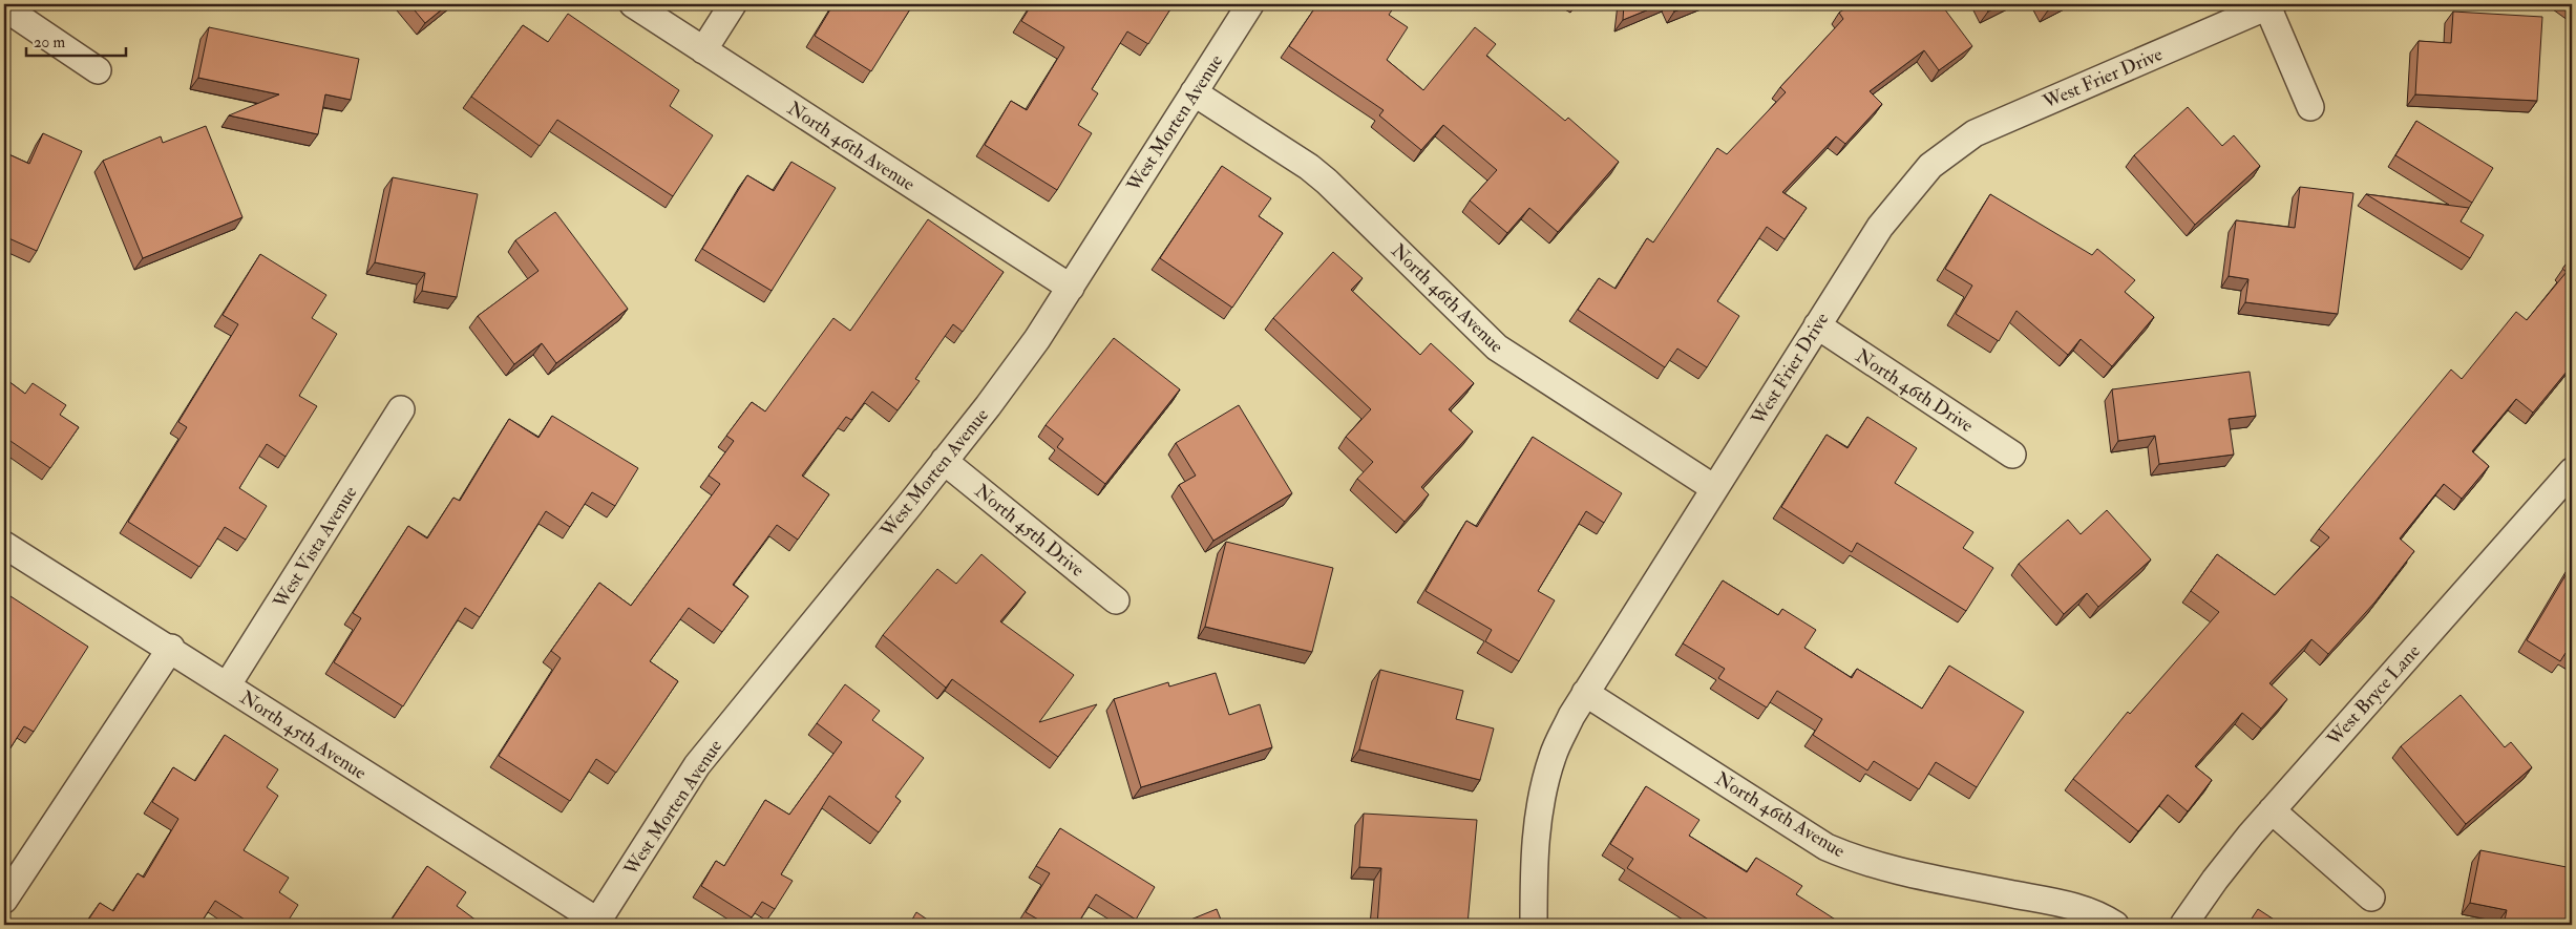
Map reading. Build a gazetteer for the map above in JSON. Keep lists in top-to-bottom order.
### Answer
{
  "streets": {
    "street": [
      "West Frier Drive",
      "West Morten Avenue",
      "North 46th Avenue",
      "North 46th Drive",
      "North 45th Drive",
      "West Vista Avenue",
      "West Bryce Lane",
      "North 45th Avenue"
    ]
  },
  "crossings": [
    ["West Frier Drive", "North 46th Avenue"],
    ["West Frier Drive", "North 46th Drive"],
    ["West Morten Avenue", "North 46th Avenue"],
    ["West Morten Avenue", "North 45th Drive"],
    ["West Morten Avenue", "North 45th Avenue"],
    ["West Vista Avenue", "North 45th Avenue"]
  ],
  "scale_bar": "20 m"
}
